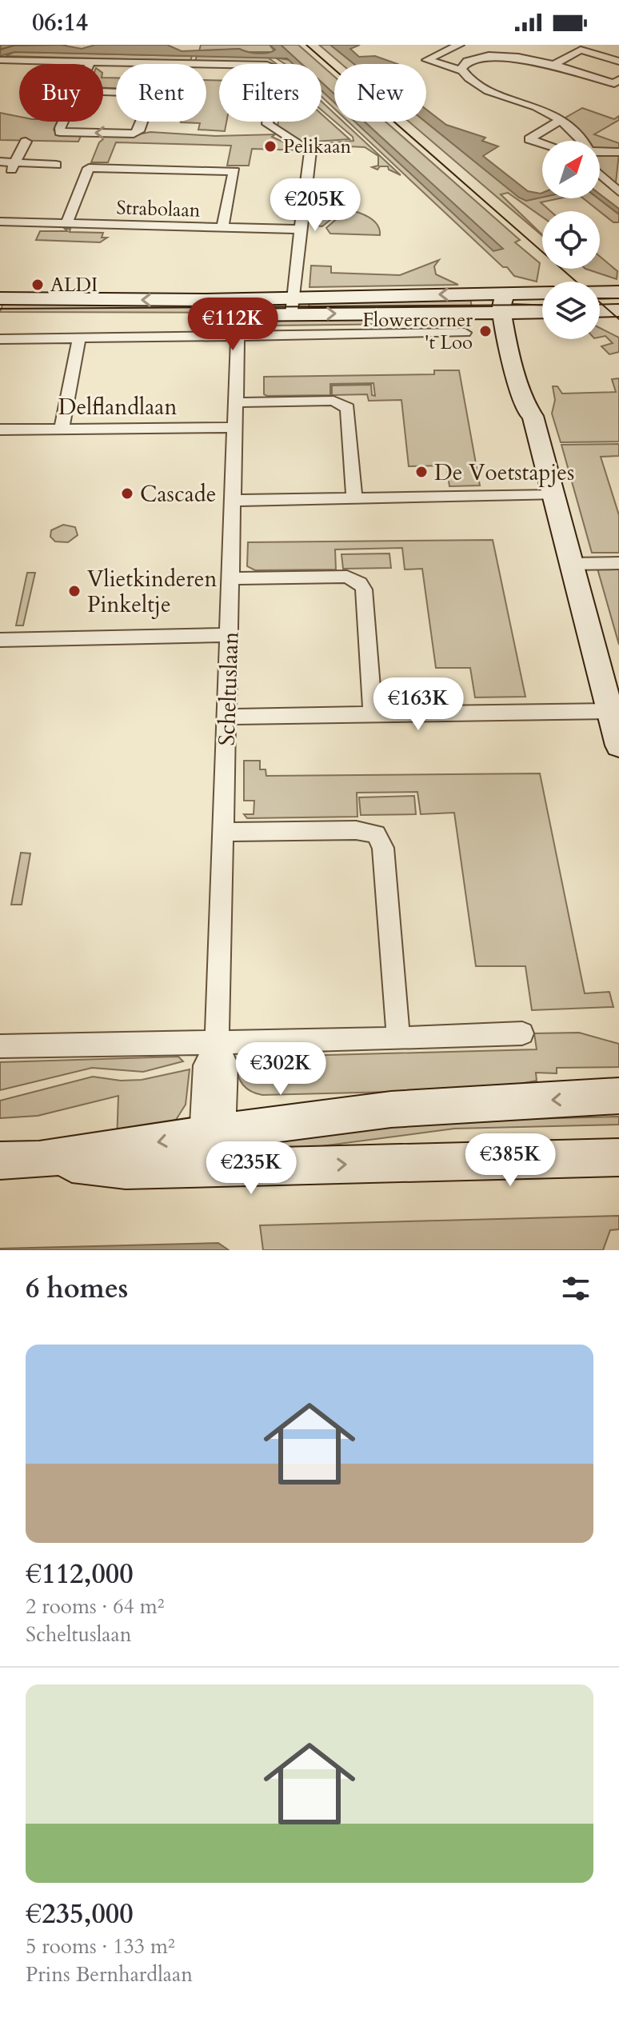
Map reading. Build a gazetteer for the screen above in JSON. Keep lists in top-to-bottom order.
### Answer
{
  "streets": {
    "street": ["Strabolaan", "Delflandlaan", "Scheltuslaan"]
  },
  "crossings": [
    ["Delflandlaan", "Scheltuslaan"]
  ],
  "places": [
    "Pelikaan",
    "ALDI",
    "Flowercorner 't Loo",
    "De Voetstapjes",
    "Cascade",
    "Vlietkinderen Pinkeltje"
  ],
  "north": "top right",
  "page": {
    "status": "06:14",
    "chip": [
      "Buy",
      "Rent",
      "Filters",
      "New"
    ],
    "price": [
      "€205K",
      "€112K",
      "€163K",
      "€302K",
      "€385K",
      "€235K"
    ],
    "heading": "6 homes",
    "list": [
      {
        "name": "€112,000",
        "note": "2 rooms · 64 m² · Scheltuslaan"
      },
      {
        "name": "€235,000",
        "note": "5 rooms · 133 m² · Prins Bernhardlaan"
      }
    ]
  }
}
